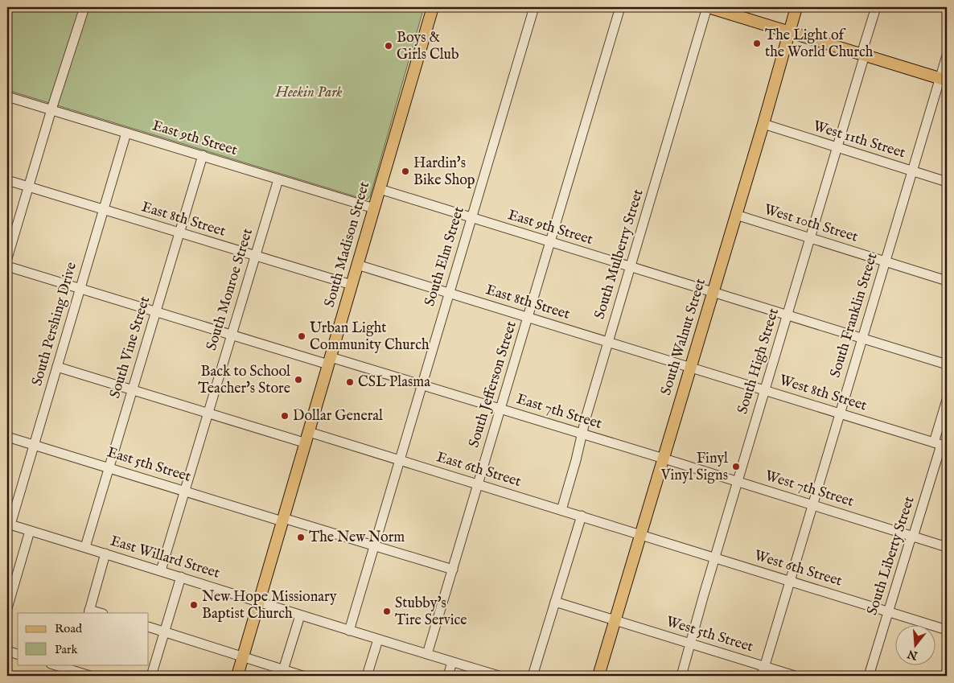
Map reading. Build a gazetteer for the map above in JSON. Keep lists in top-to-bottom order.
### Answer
{
  "streets": {
    "main road": ["South Madison Street", "South Walnut Street"],
    "street": [
      "East 9th Street",
      "West 11th Street",
      "East 8th Street",
      "West 10th Street",
      "South Mulberry Street",
      "South Elm Street",
      "South Monroe Street",
      "South Franklin Street",
      "South Pershing Drive",
      "South Vine Street",
      "South High Street",
      "South Jefferson Street",
      "West 8th Street",
      "East 7th Street",
      "East 5th Street",
      "East 6th Street",
      "West 7th Street",
      "South Liberty Street",
      "East Willard Street",
      "West 6th Street",
      "West 5th Street"
    ]
  },
  "crossings": [
    ["East 9th Street", "South Madison Street"],
    ["East 9th Street", "South Mulberry Street"],
    ["East 9th Street", "South Elm Street"],
    ["East 9th Street", "South Monroe Street"],
    ["East 9th Street", "South Franklin Street"],
    ["East 9th Street", "South Pershing Drive"],
    ["East 9th Street", "South Walnut Street"],
    ["East 9th Street", "South Vine Street"],
    ["East 9th Street", "South High Street"],
    ["East 9th Street", "South Jefferson Street"],
    ["West 11th Street", "South Franklin Street"],
    ["West 11th Street", "South Walnut Street"],
    ["West 11th Street", "South High Street"],
    ["East 8th Street", "South Madison Street"],
    ["East 8th Street", "South Mulberry Street"],
    ["East 8th Street", "South Elm Street"],
    ["East 8th Street", "South Monroe Street"],
    ["East 8th Street", "South Pershing Drive"],
    ["East 8th Street", "South Walnut Street"],
    ["East 8th Street", "South Vine Street"],
    ["East 8th Street", "South Jefferson Street"],
    ["East 8th Street", "West 8th Street"],
    ["West 10th Street", "South Franklin Street"],
    ["West 10th Street", "South Walnut Street"],
    ["West 10th Street", "South High Street"],
    ["South Madison Street", "East 7th Street"],
    ["South Madison Street", "East 5th Street"],
    ["South Madison Street", "East 6th Street"],
    ["South Madison Street", "East Willard Street"],
    ["South Mulberry Street", "East 7th Street"],
    ["South Mulberry Street", "East 6th Street"],
    ["South Elm Street", "East 7th Street"],
    ["South Elm Street", "East 5th Street"],
    ["South Elm Street", "East 6th Street"],
    ["South Elm Street", "East Willard Street"],
    ["South Monroe Street", "East 7th Street"],
    ["South Monroe Street", "East 5th Street"],
    ["South Monroe Street", "East 6th Street"],
    ["South Monroe Street", "East Willard Street"],
    ["South Franklin Street", "West 8th Street"],
    ["South Franklin Street", "West 7th Street"],
    ["South Franklin Street", "West 6th Street"],
    ["South Franklin Street", "West 5th Street"],
    ["South Pershing Drive", "East 7th Street"],
    ["South Pershing Drive", "East 5th Street"],
    ["South Pershing Drive", "East 6th Street"],
    ["South Pershing Drive", "East Willard Street"],
    ["South Walnut Street", "West 8th Street"],
    ["South Walnut Street", "East 7th Street"],
    ["South Walnut Street", "East 6th Street"],
    ["South Walnut Street", "West 7th Street"],
    ["South Walnut Street", "West 6th Street"],
    ["South Walnut Street", "West 5th Street"],
    ["South Vine Street", "East 7th Street"],
    ["South Vine Street", "East 5th Street"],
    ["South Vine Street", "East 6th Street"],
    ["South Vine Street", "East Willard Street"],
    ["South High Street", "West 8th Street"],
    ["South High Street", "West 7th Street"],
    ["South High Street", "West 6th Street"],
    ["South High Street", "West 5th Street"],
    ["South Jefferson Street", "East 7th Street"],
    ["South Jefferson Street", "East 5th Street"],
    ["South Jefferson Street", "East 6th Street"],
    ["South Jefferson Street", "East Willard Street"],
    ["West 8th Street", "South Liberty Street"],
    ["East 7th Street", "West 7th Street"],
    ["East 6th Street", "West 6th Street"],
    ["West 7th Street", "South Liberty Street"],
    ["South Liberty Street", "West 6th Street"]
  ],
  "parks": ["Heekin Park"],
  "places": [
    "The Light of the World Church",
    "Boys & Girls Club",
    "Hardin's Bike Shop",
    "Urban Light Community Church",
    "Back to School Teacher's Store",
    "CSL Plasma",
    "Dollar General",
    "Finyl Vinyl Signs",
    "The New Norm",
    "New Hope Missionary Baptist Church",
    "Stubby's Tire Service"
  ],
  "legend": ["Road", "Park"],
  "north": "bottom"
}
